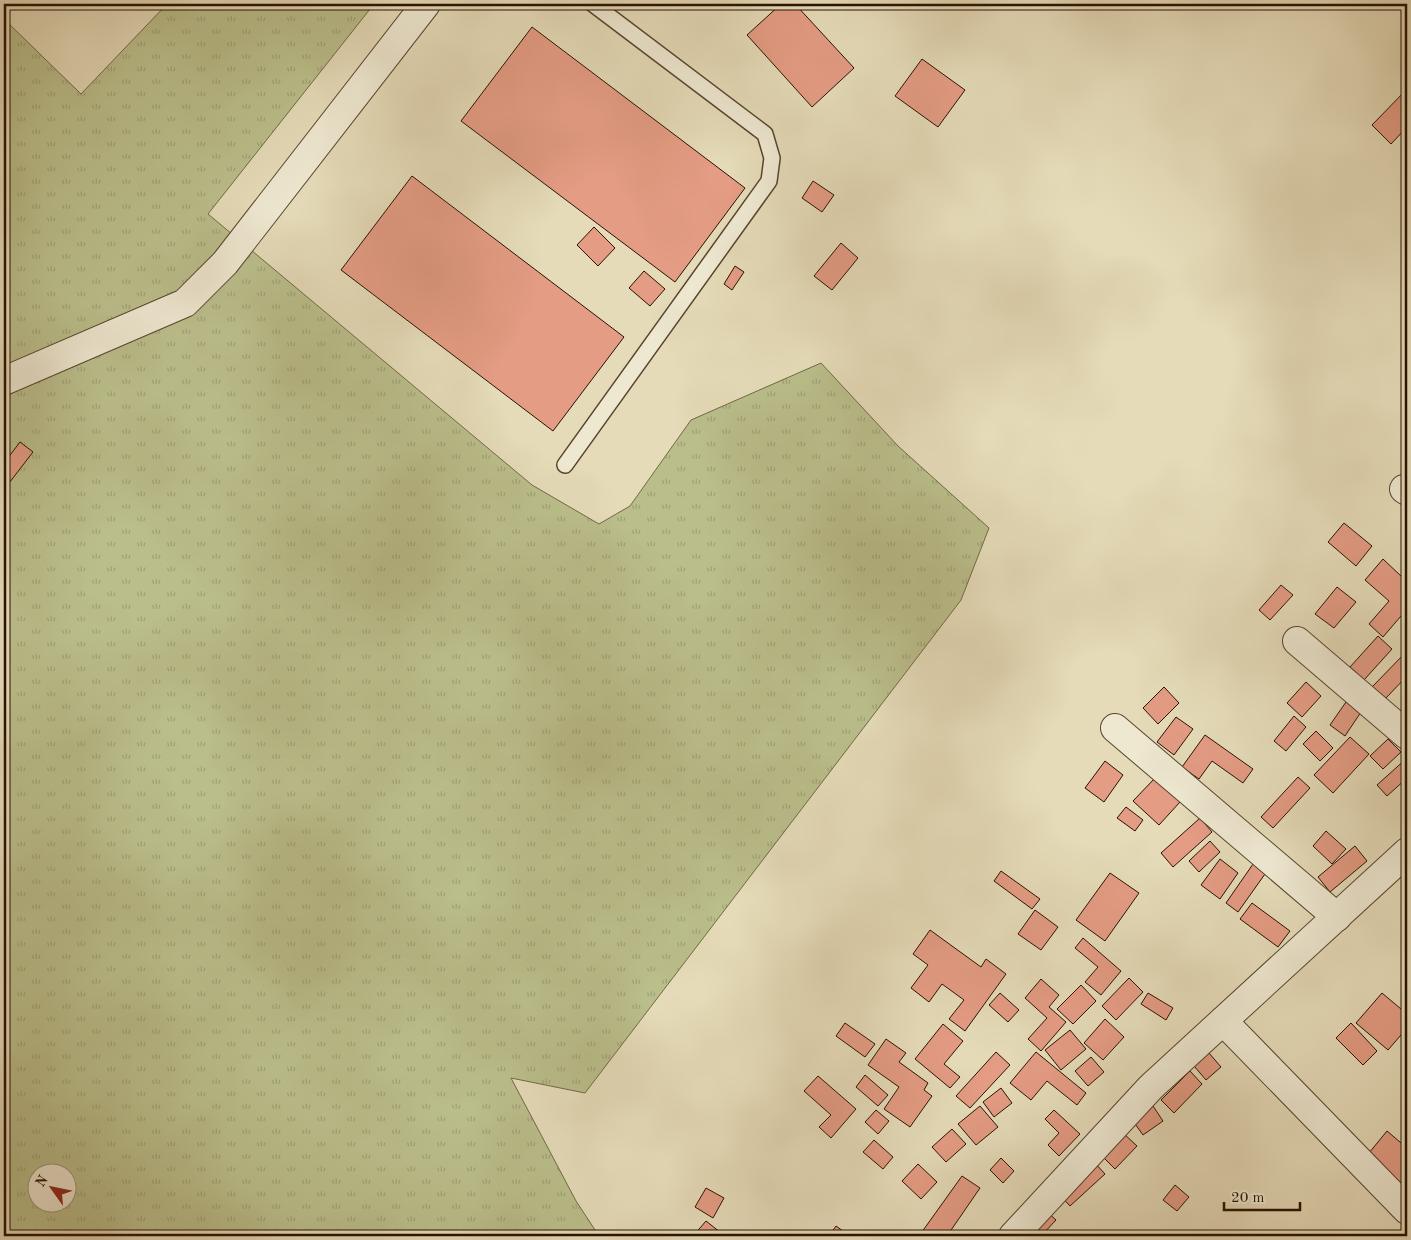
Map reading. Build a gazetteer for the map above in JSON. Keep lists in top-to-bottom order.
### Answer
{
  "scale_bar": "20 m",
  "north": "top left"
}
